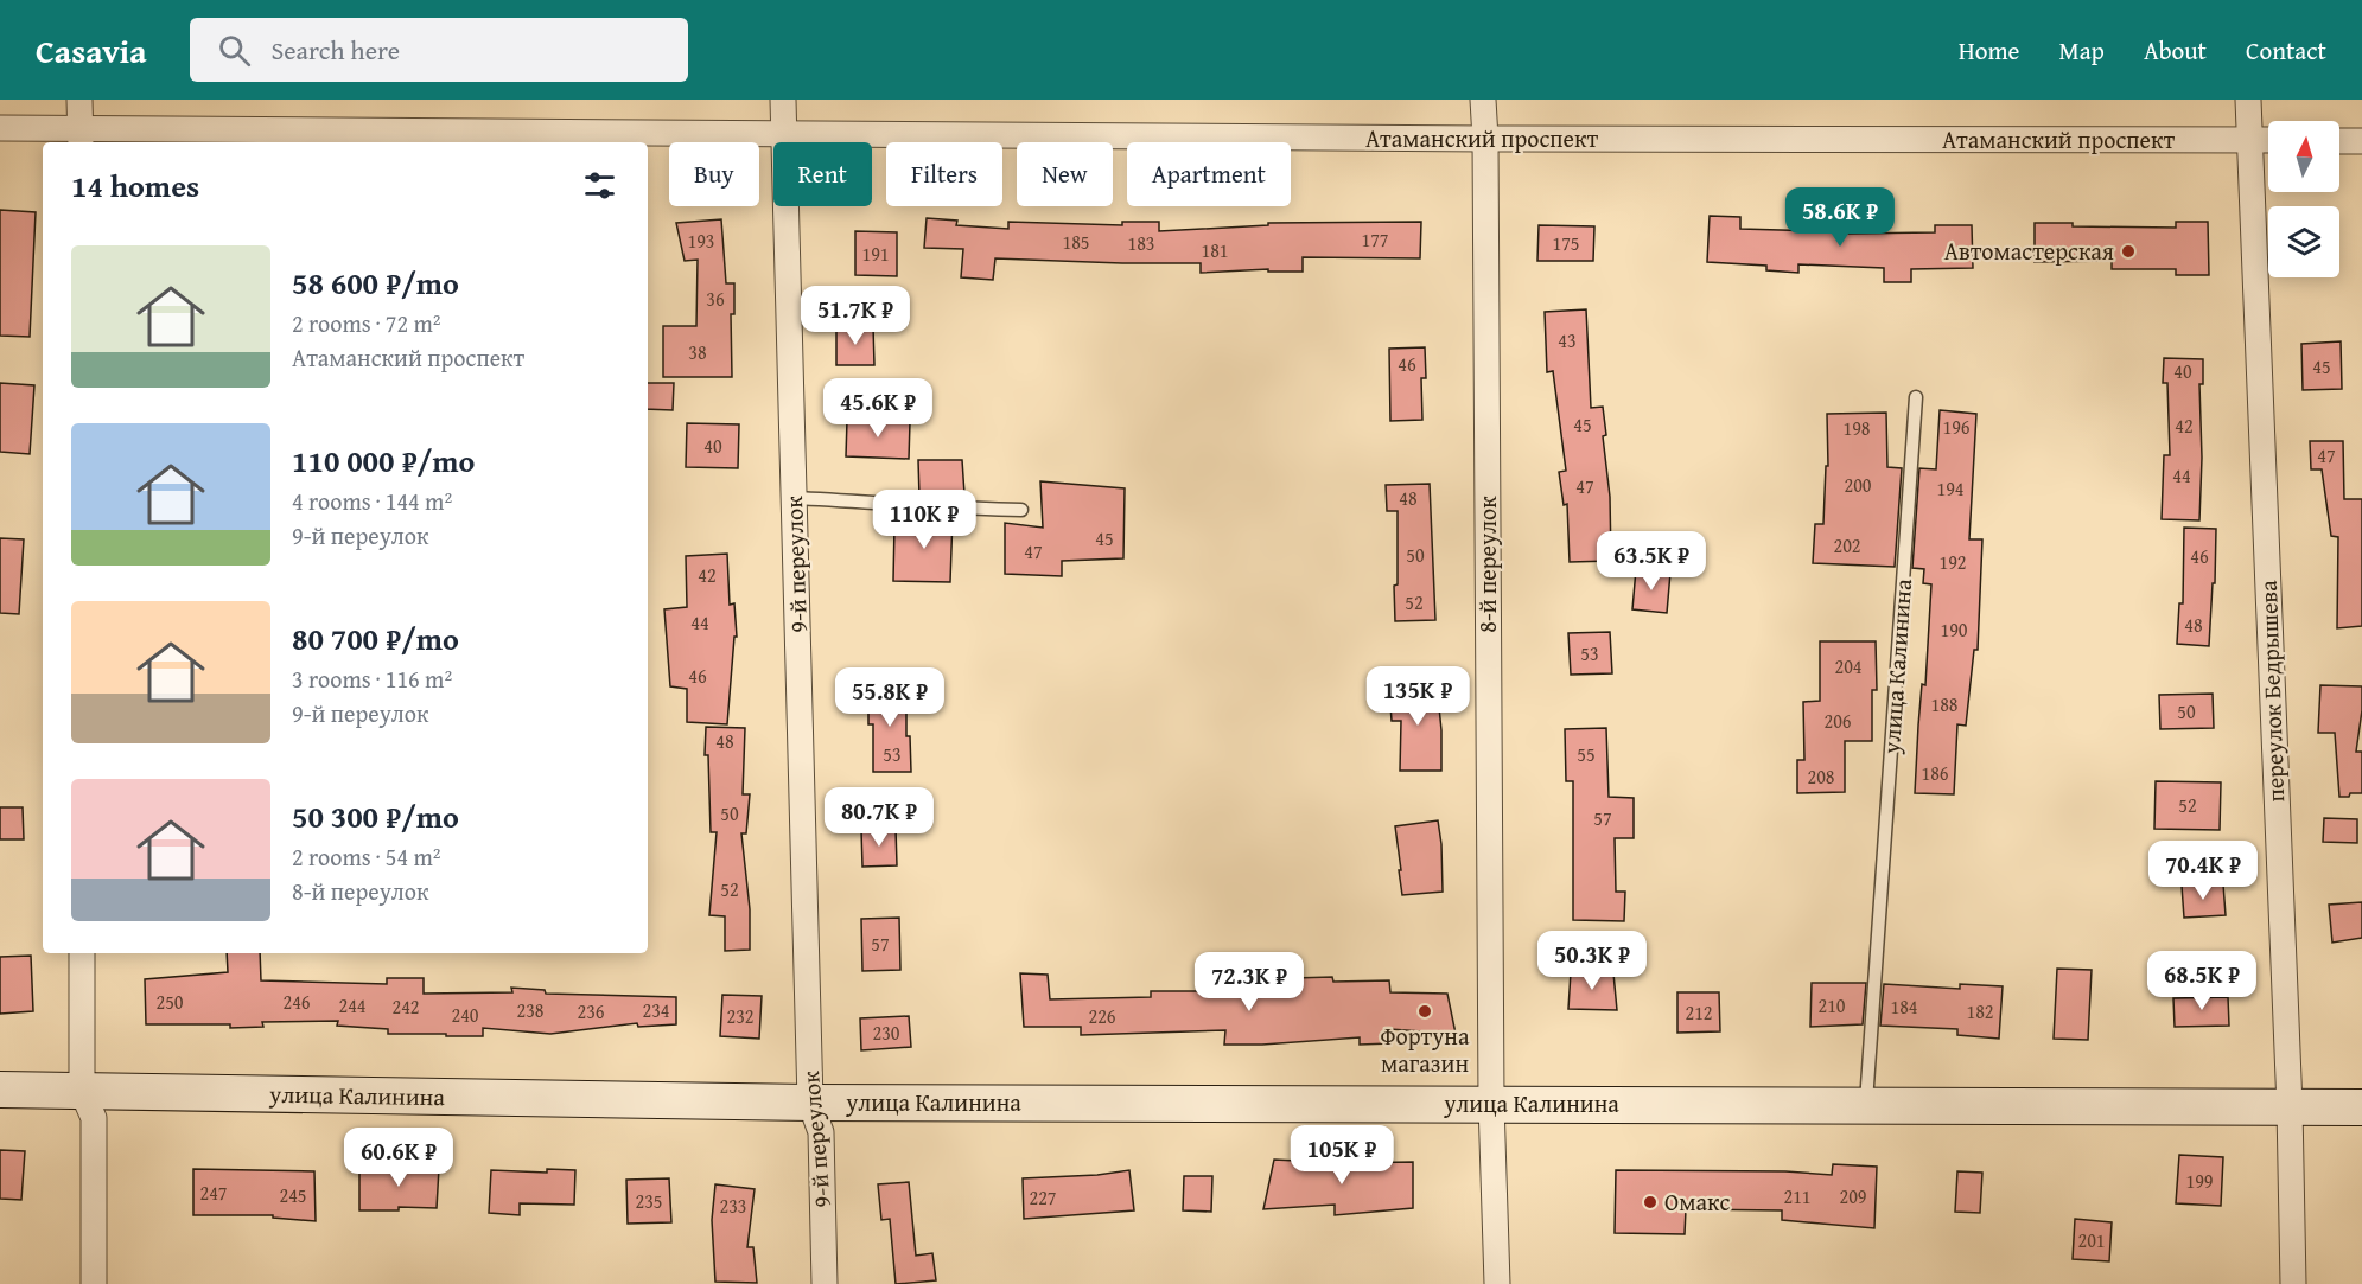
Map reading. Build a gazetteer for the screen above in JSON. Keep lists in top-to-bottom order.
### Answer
{
  "streets": {
    "main road": ["улица Калинина"],
    "street": [
      "Атаманский проспект",
      "9-й переулок",
      "8-й переулок",
      "переулок Бедрышева"
    ]
  },
  "crossings": [
    ["Атаманский проспект", "9-й переулок"],
    ["Атаманский проспект", "8-й переулок"],
    ["Атаманский проспект", "переулок Бедрышева"],
    ["9-й переулок", "улица Калинина"],
    ["8-й переулок", "улица Калинина"],
    ["улица Калинина", "переулок Бедрышева"]
  ],
  "places": ["Автомастерская", "Фортуна магазин", "Омакс"],
  "house_numbers": [
    "177",
    "193",
    "185",
    "183",
    "175",
    "181",
    "191",
    "36",
    "43",
    "38",
    "46",
    "45",
    "40",
    "45",
    "42",
    "196",
    "198",
    "40",
    "47",
    "44",
    "200",
    "47",
    "194",
    "48",
    "45",
    "202",
    "47",
    "50",
    "46",
    "192",
    "42",
    "52",
    "44",
    "48",
    "190",
    "53",
    "204",
    "46",
    "188",
    "50",
    "206",
    "48",
    "53",
    "55",
    "186",
    "208",
    "52",
    "50",
    "57",
    "52",
    "57",
    "250",
    "246",
    "244",
    "210",
    "242",
    "184",
    "238",
    "234",
    "236",
    "182",
    "212",
    "240",
    "232",
    "226",
    "230",
    "199",
    "247",
    "245",
    "211",
    "209",
    "227",
    "235",
    "233",
    "201"
  ],
  "north": "top",
  "page": {
    "header": "Casavia",
    "search": "Search here",
    "nav": [
      "Home",
      "Map",
      "About",
      "Contact"
    ],
    "chip": [
      "Buy",
      "Rent",
      "Filters",
      "New",
      "Apartment"
    ],
    "heading": "14 homes",
    "price": [
      "58.6K ₽",
      "51.7K ₽",
      "45.6K ₽",
      "110K ₽",
      "63.5K ₽",
      "135K ₽",
      "55.8K ₽",
      "80.7K ₽",
      "70.4K ₽",
      "50.3K ₽",
      "68.5K ₽",
      "72.3K ₽",
      "105K ₽",
      "60.6K ₽"
    ],
    "list": [
      {
        "name": "58 600 ₽/mo",
        "note": "2 rooms · 72 m² · Атаманский проспект"
      },
      {
        "name": "110 000 ₽/mo",
        "note": "4 rooms · 144 m² · 9-й переулок"
      },
      {
        "name": "80 700 ₽/mo",
        "note": "3 rooms · 116 m² · 9-й переулок"
      },
      {
        "name": "50 300 ₽/mo",
        "note": "2 rooms · 54 m² · 8-й переулок"
      }
    ]
  }
}
